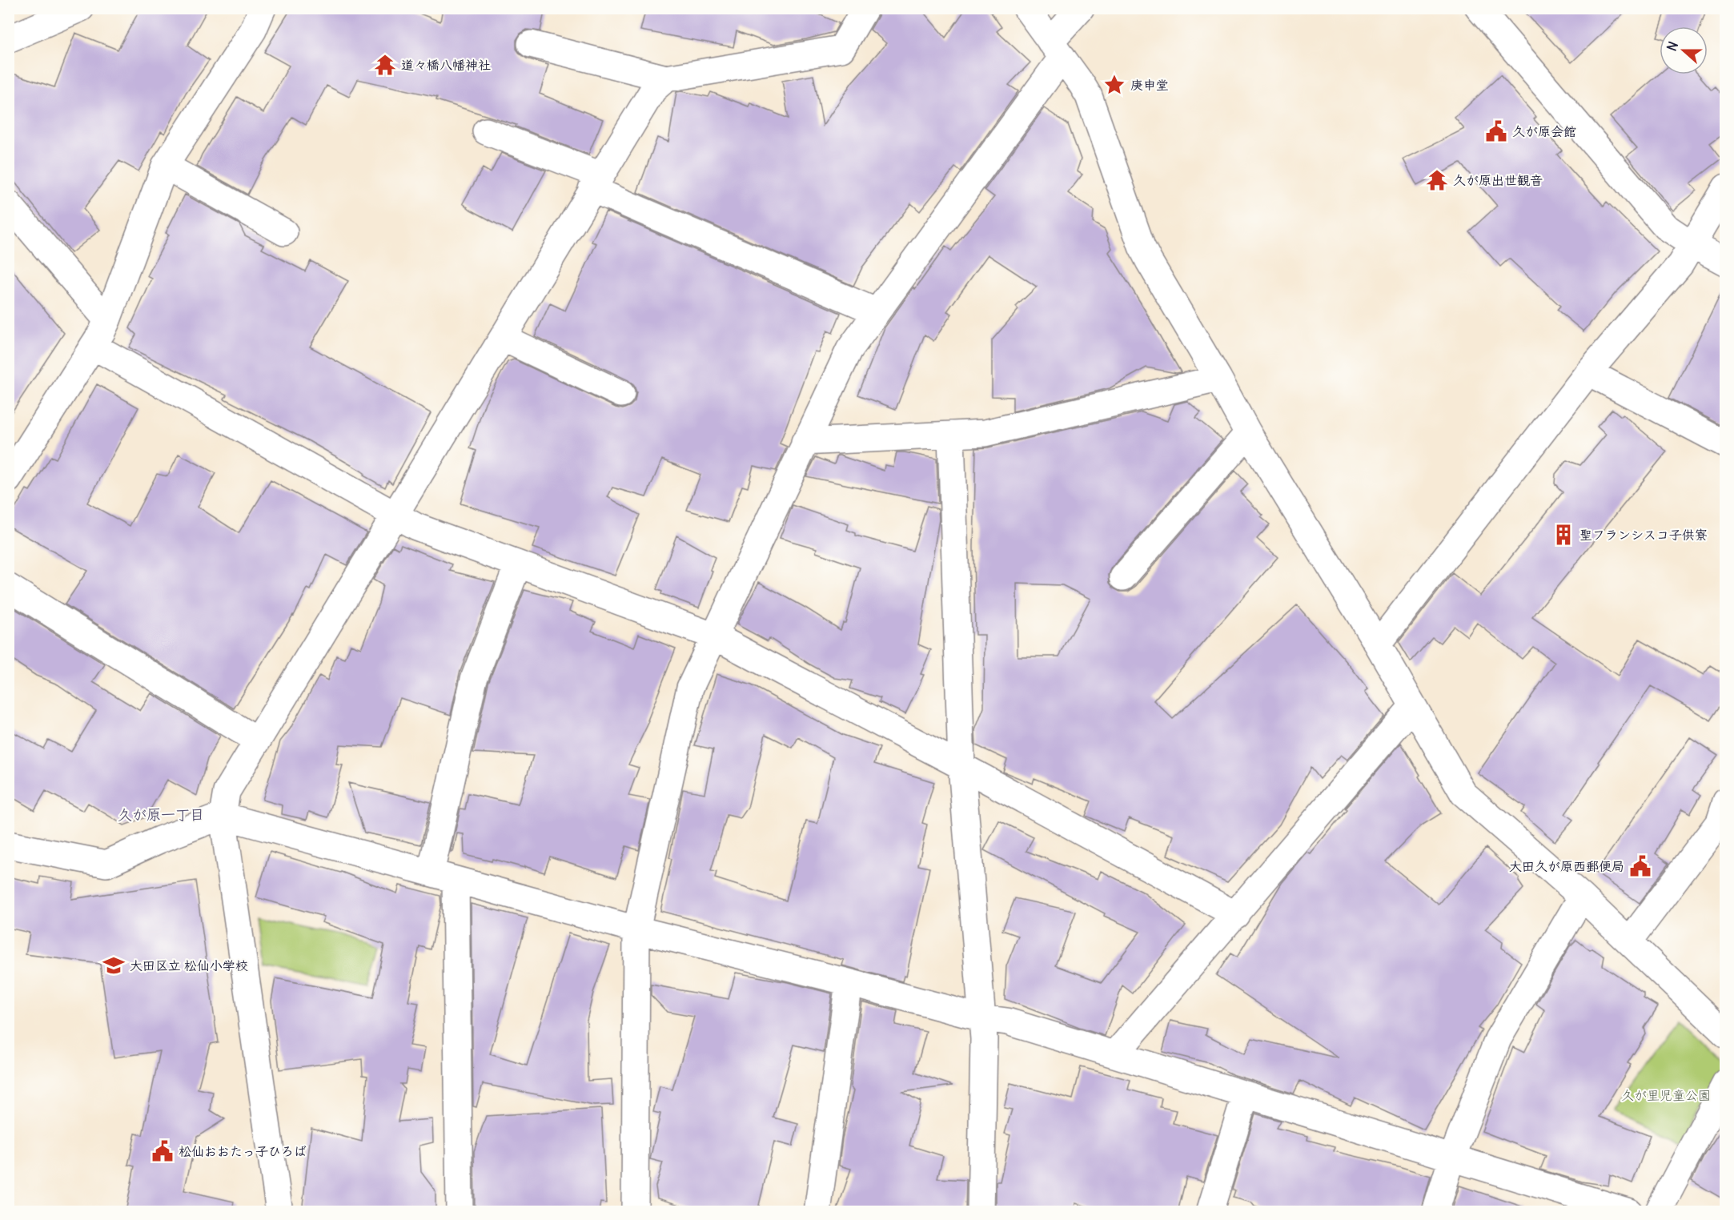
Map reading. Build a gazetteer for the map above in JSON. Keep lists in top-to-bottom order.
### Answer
{
  "districts": ["久が原一丁目"],
  "parks": ["久が里児童公園"],
  "places": {
    "temple": ["道々橋八幡神社", "久が原出世観音"],
    "place": ["庚申堂"],
    "public building": ["久が原会館", "大田久が原西郵便局", "松仙おおたっ子ひろば"],
    "building": ["聖フランシスコ子供寮"],
    "school or university": ["大田区立 松仙小学校"]
  },
  "north": "left"
}
